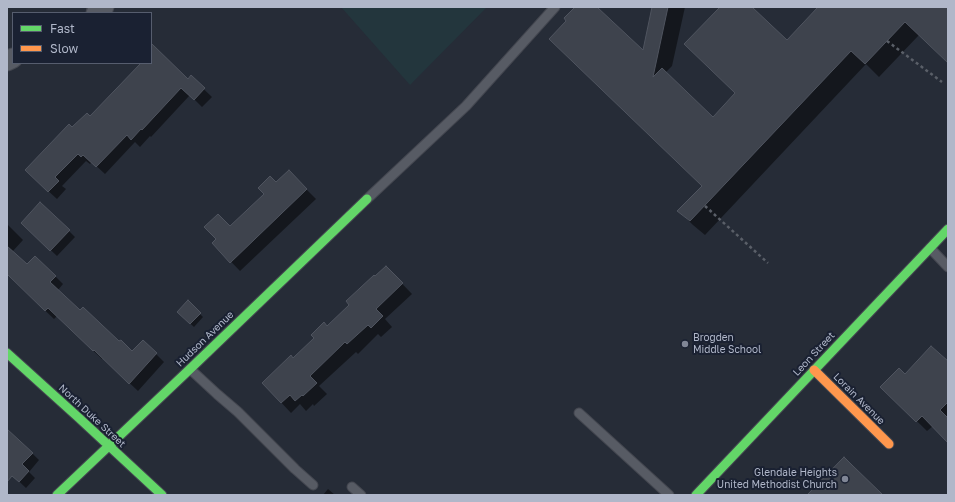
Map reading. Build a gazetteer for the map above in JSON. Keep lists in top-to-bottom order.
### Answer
{
  "streets": {
    "main road": [
      "Hudson Avenue",
      "Leon Street",
      "Lorain Avenue",
      "North Duke Street"
    ]
  },
  "crossings": [
    ["Hudson Avenue", "North Duke Street"],
    ["Leon Street", "Lorain Avenue"]
  ],
  "places": ["Brogden Middle School", "Glendale Heights United Methodist Church"],
  "legend": ["Fast", "Slow"]
}
